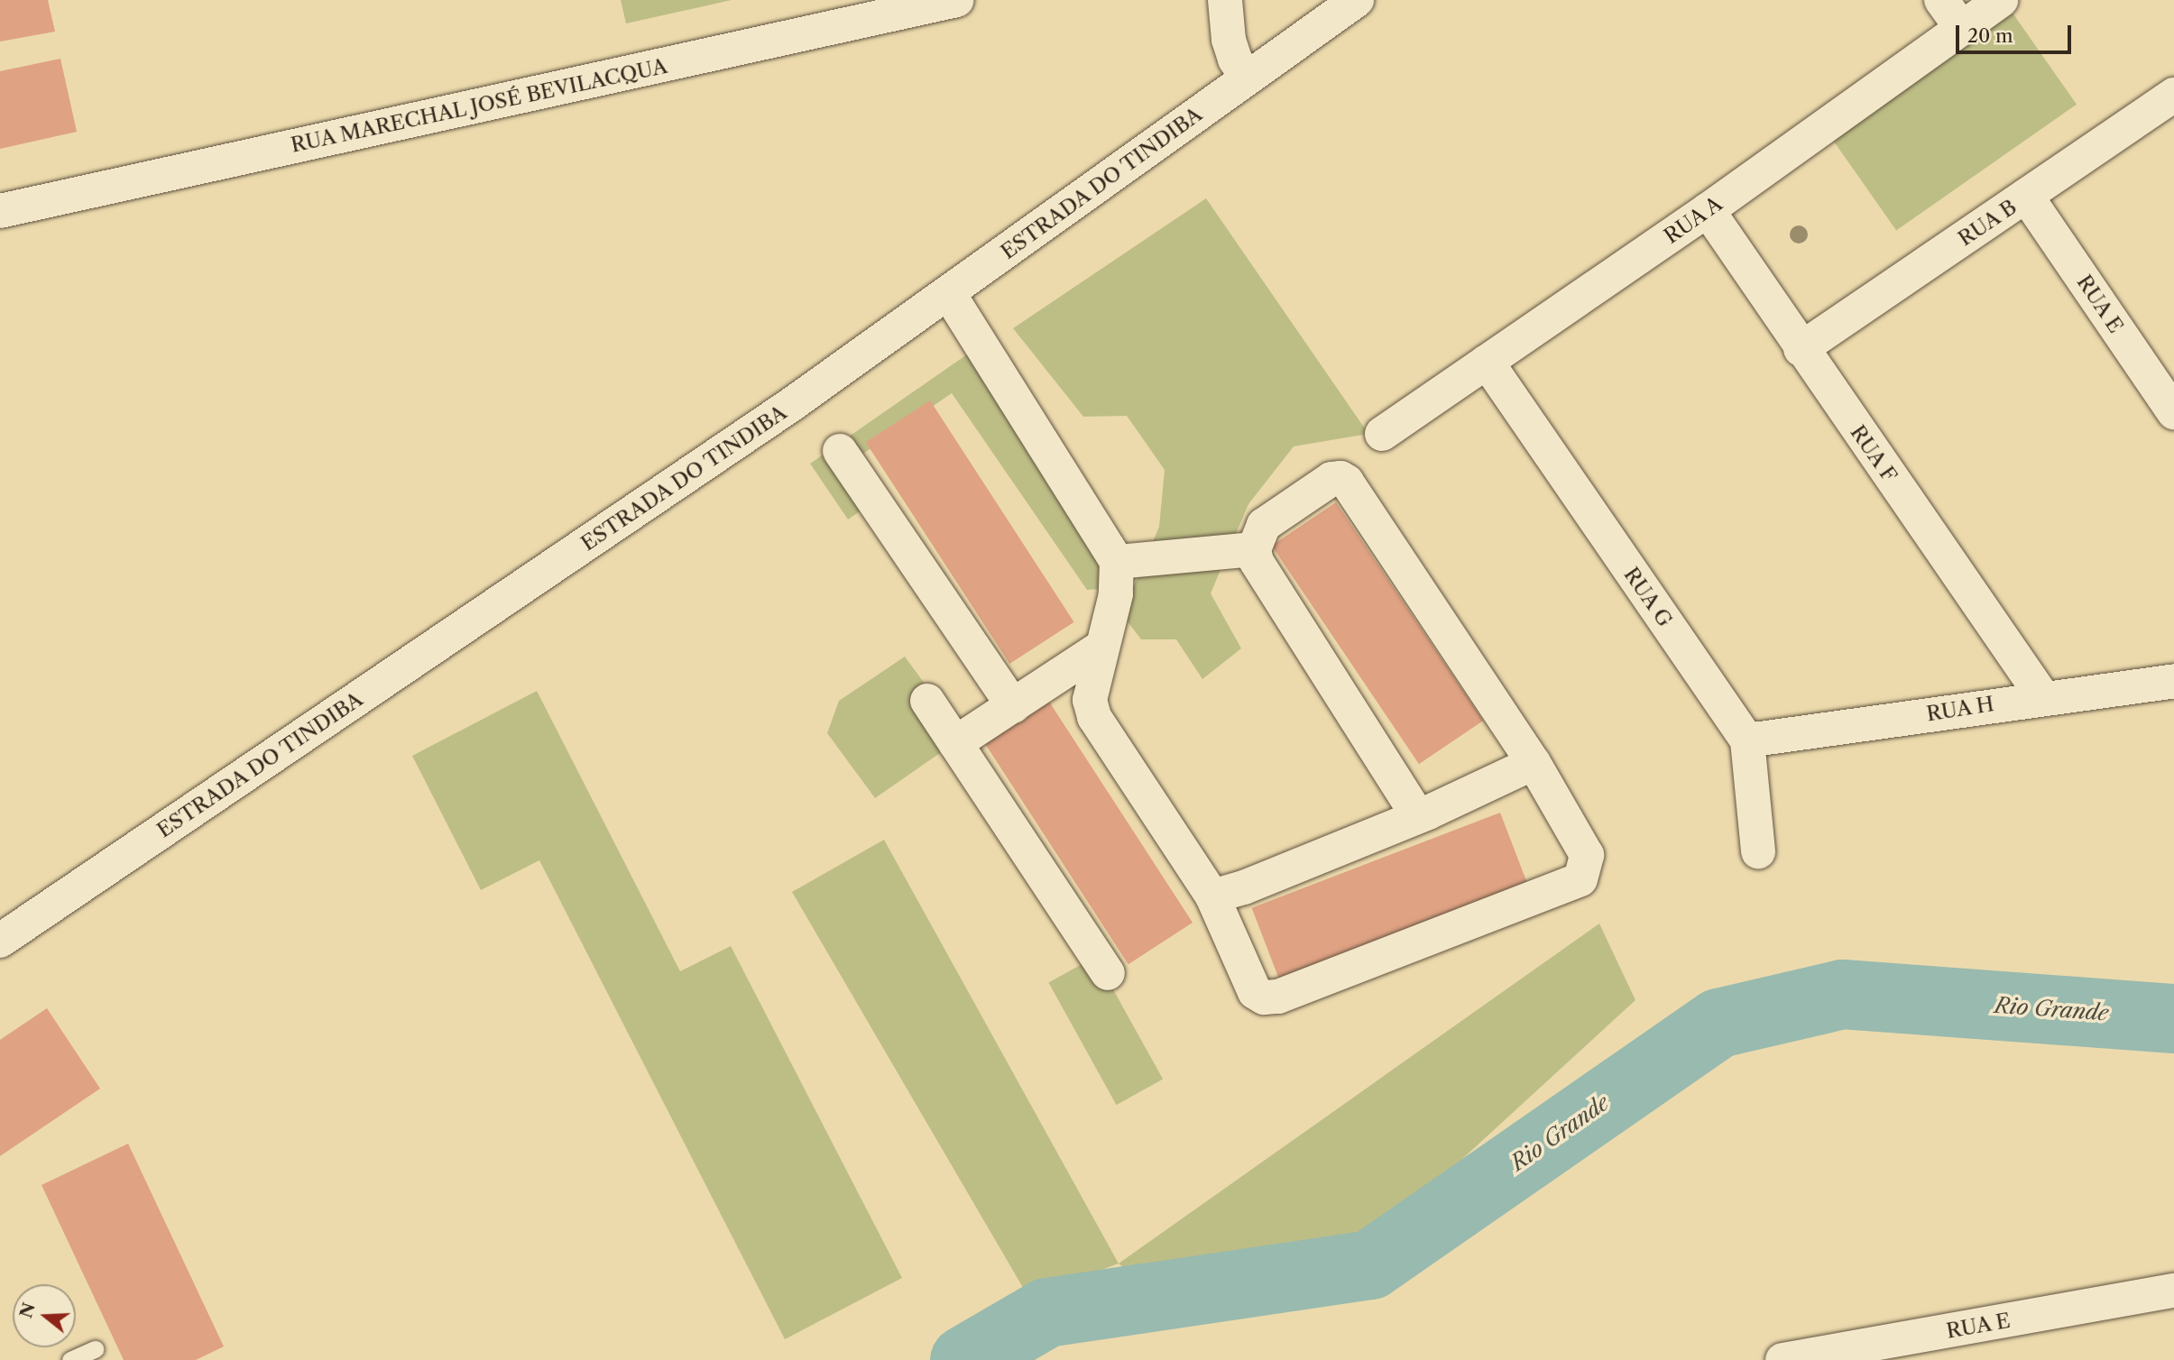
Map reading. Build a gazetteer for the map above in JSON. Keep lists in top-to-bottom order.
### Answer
{
  "streets": {
    "street": [
      "RUA MARECHAL JOSÉ BEVILACQUA",
      "ESTRADA DO TINDIBA",
      "RUA A",
      "RUA B",
      "RUA E",
      "RUA F",
      "RUA G",
      "RUA H"
    ]
  },
  "crossings": [
    ["RUA A", "RUA F"],
    ["RUA A", "RUA G"],
    ["RUA B", "RUA E"],
    ["RUA B", "RUA F"],
    ["RUA F", "RUA H"],
    ["RUA G", "RUA H"]
  ],
  "water": ["Rio Grande"],
  "scale_bar": "20 m",
  "north": "left"
}
